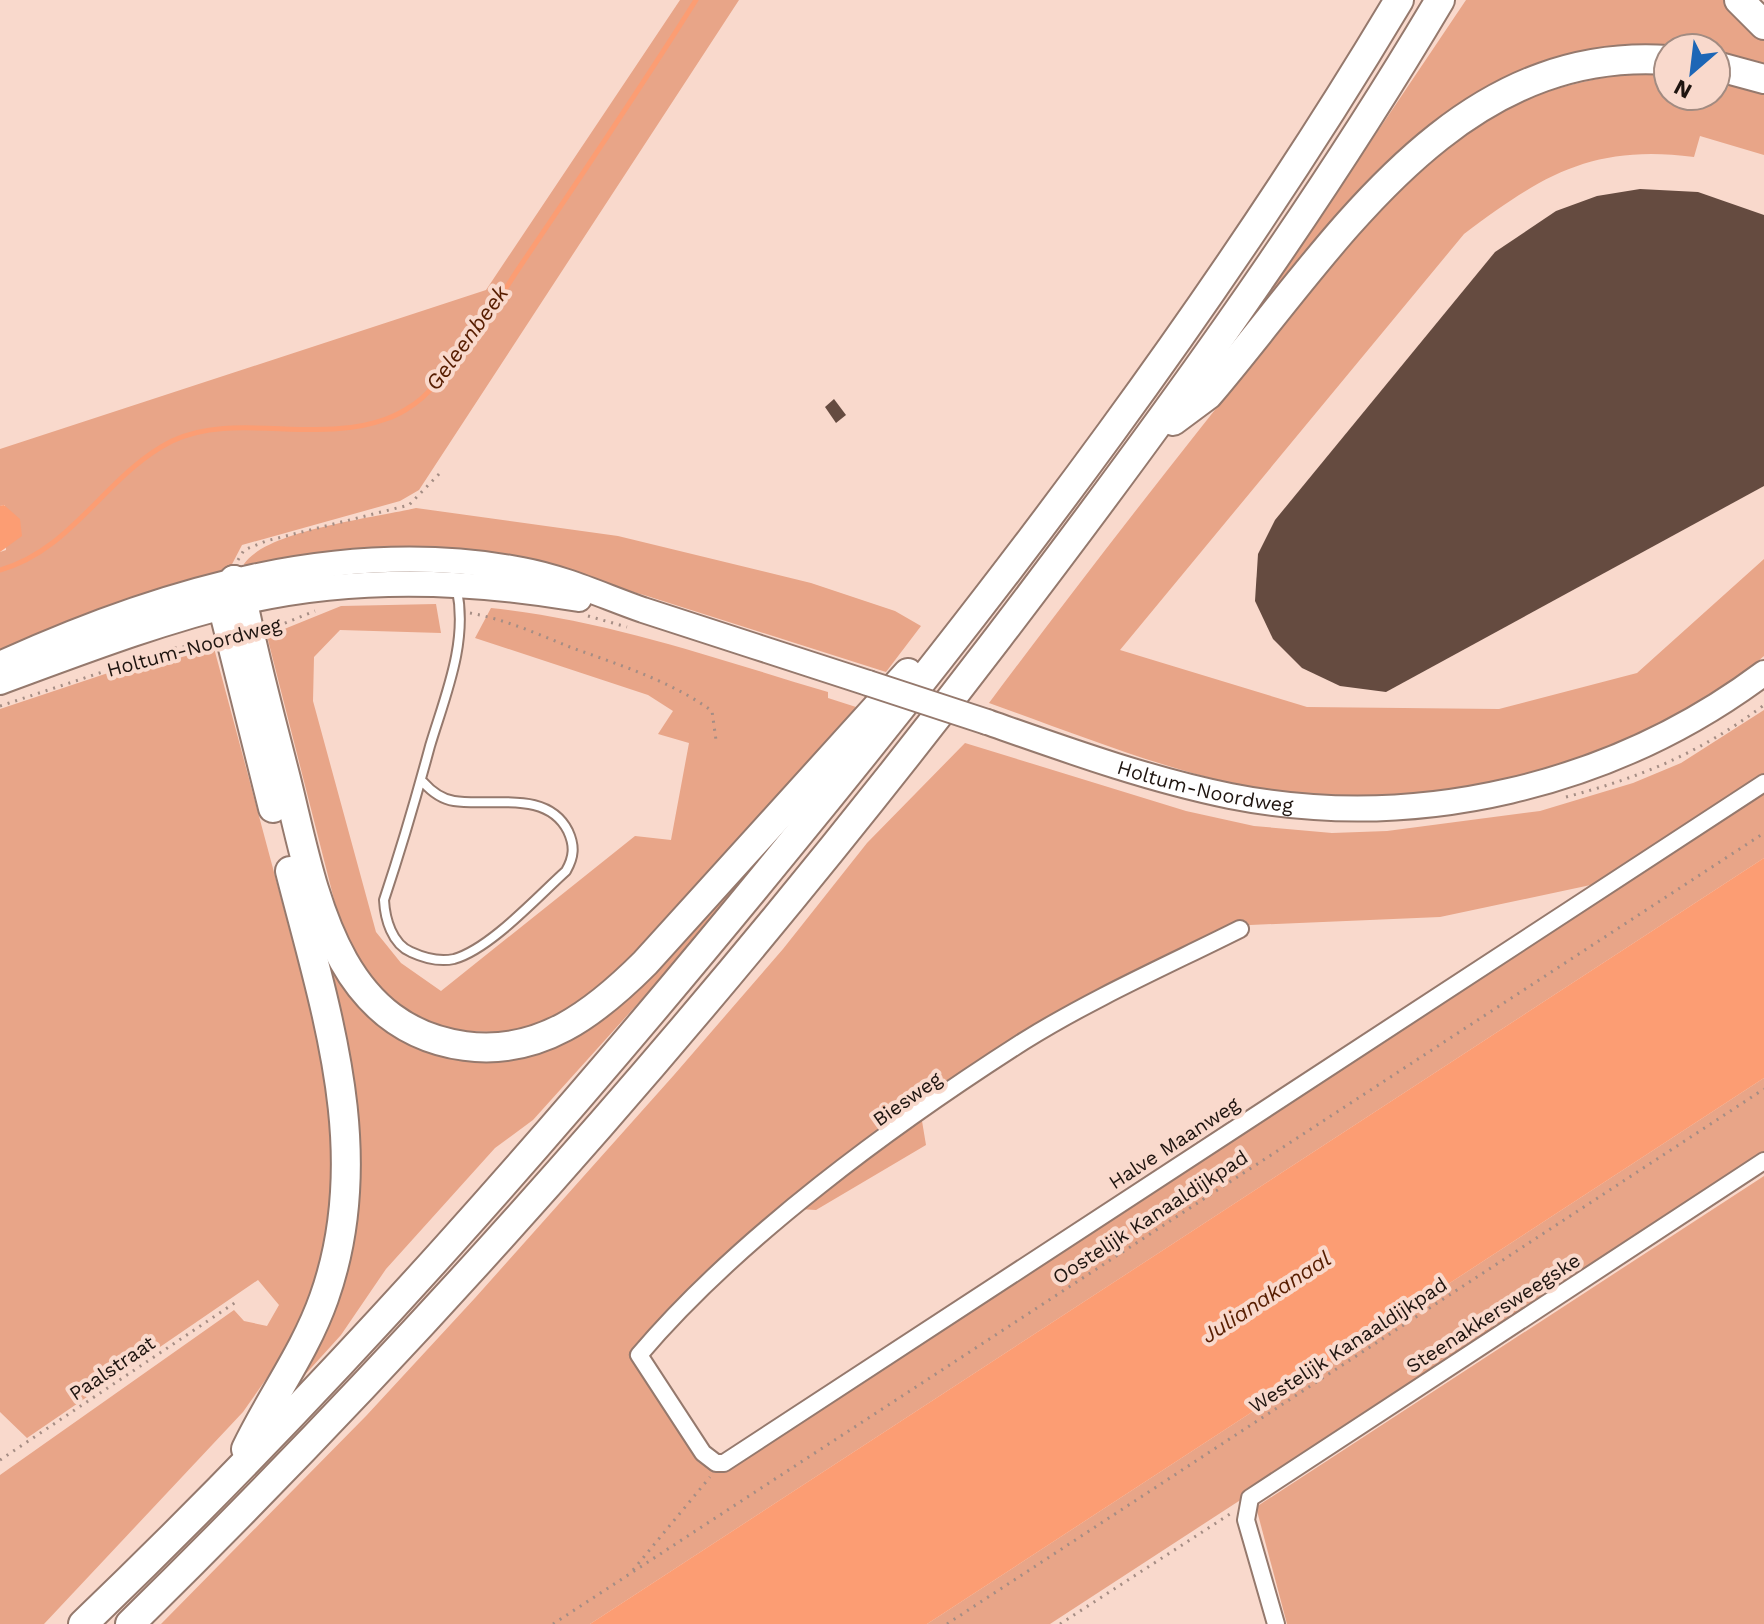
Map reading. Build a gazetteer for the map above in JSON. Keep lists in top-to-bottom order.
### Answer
{
  "streets": {
    "main road": ["Holtum-Noordweg"],
    "street": ["Biesweg", "Halve Maanweg", "Steenakkersweegske"],
    "path": ["Oostelijk Kanaaldijkpad", "Westelijk Kanaaldijkpad", "Paalstraat"]
  },
  "crossings": [
    ["Biesweg", "Halve Maanweg"]
  ],
  "water": ["Geleenbeek", "Julianakanaal"],
  "north": "bottom left"
}
